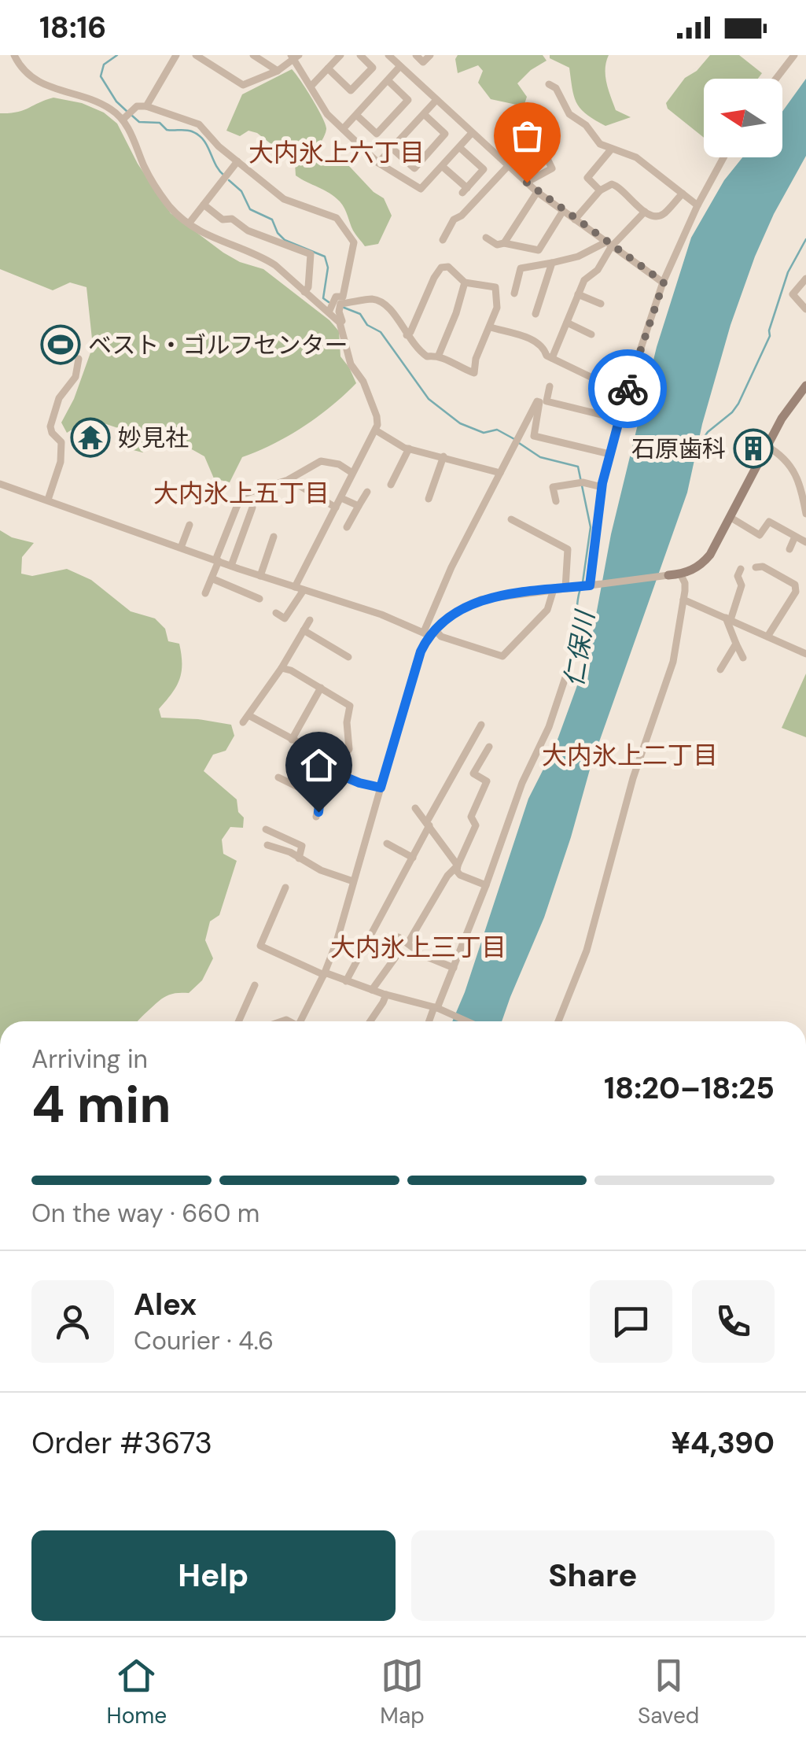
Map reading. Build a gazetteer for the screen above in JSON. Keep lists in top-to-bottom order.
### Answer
{
  "districts": [
    "大内氷上六丁目",
    "大内氷上五丁目",
    "大内氷上二丁目",
    "大内氷上三丁目"
  ],
  "water": ["仁保川"],
  "places": {
    "sports": ["ベスト・ゴルフセンター"],
    "temple": ["妙見社"],
    "building": ["石原歯科"]
  },
  "north": "left",
  "page": {
    "status": "18:16",
    "heading": ["4 min", "Arriving in", "18:20–18:25"],
    "panel": [
      "Alex",
      "Courier · 4.6",
      "Order #3673",
      "¥4,390"
    ],
    "bar": "On the way · 660 m",
    "buttons": ["Help", "Share"],
    "tabs": ["Home", "Map", "Saved"]
  }
}
